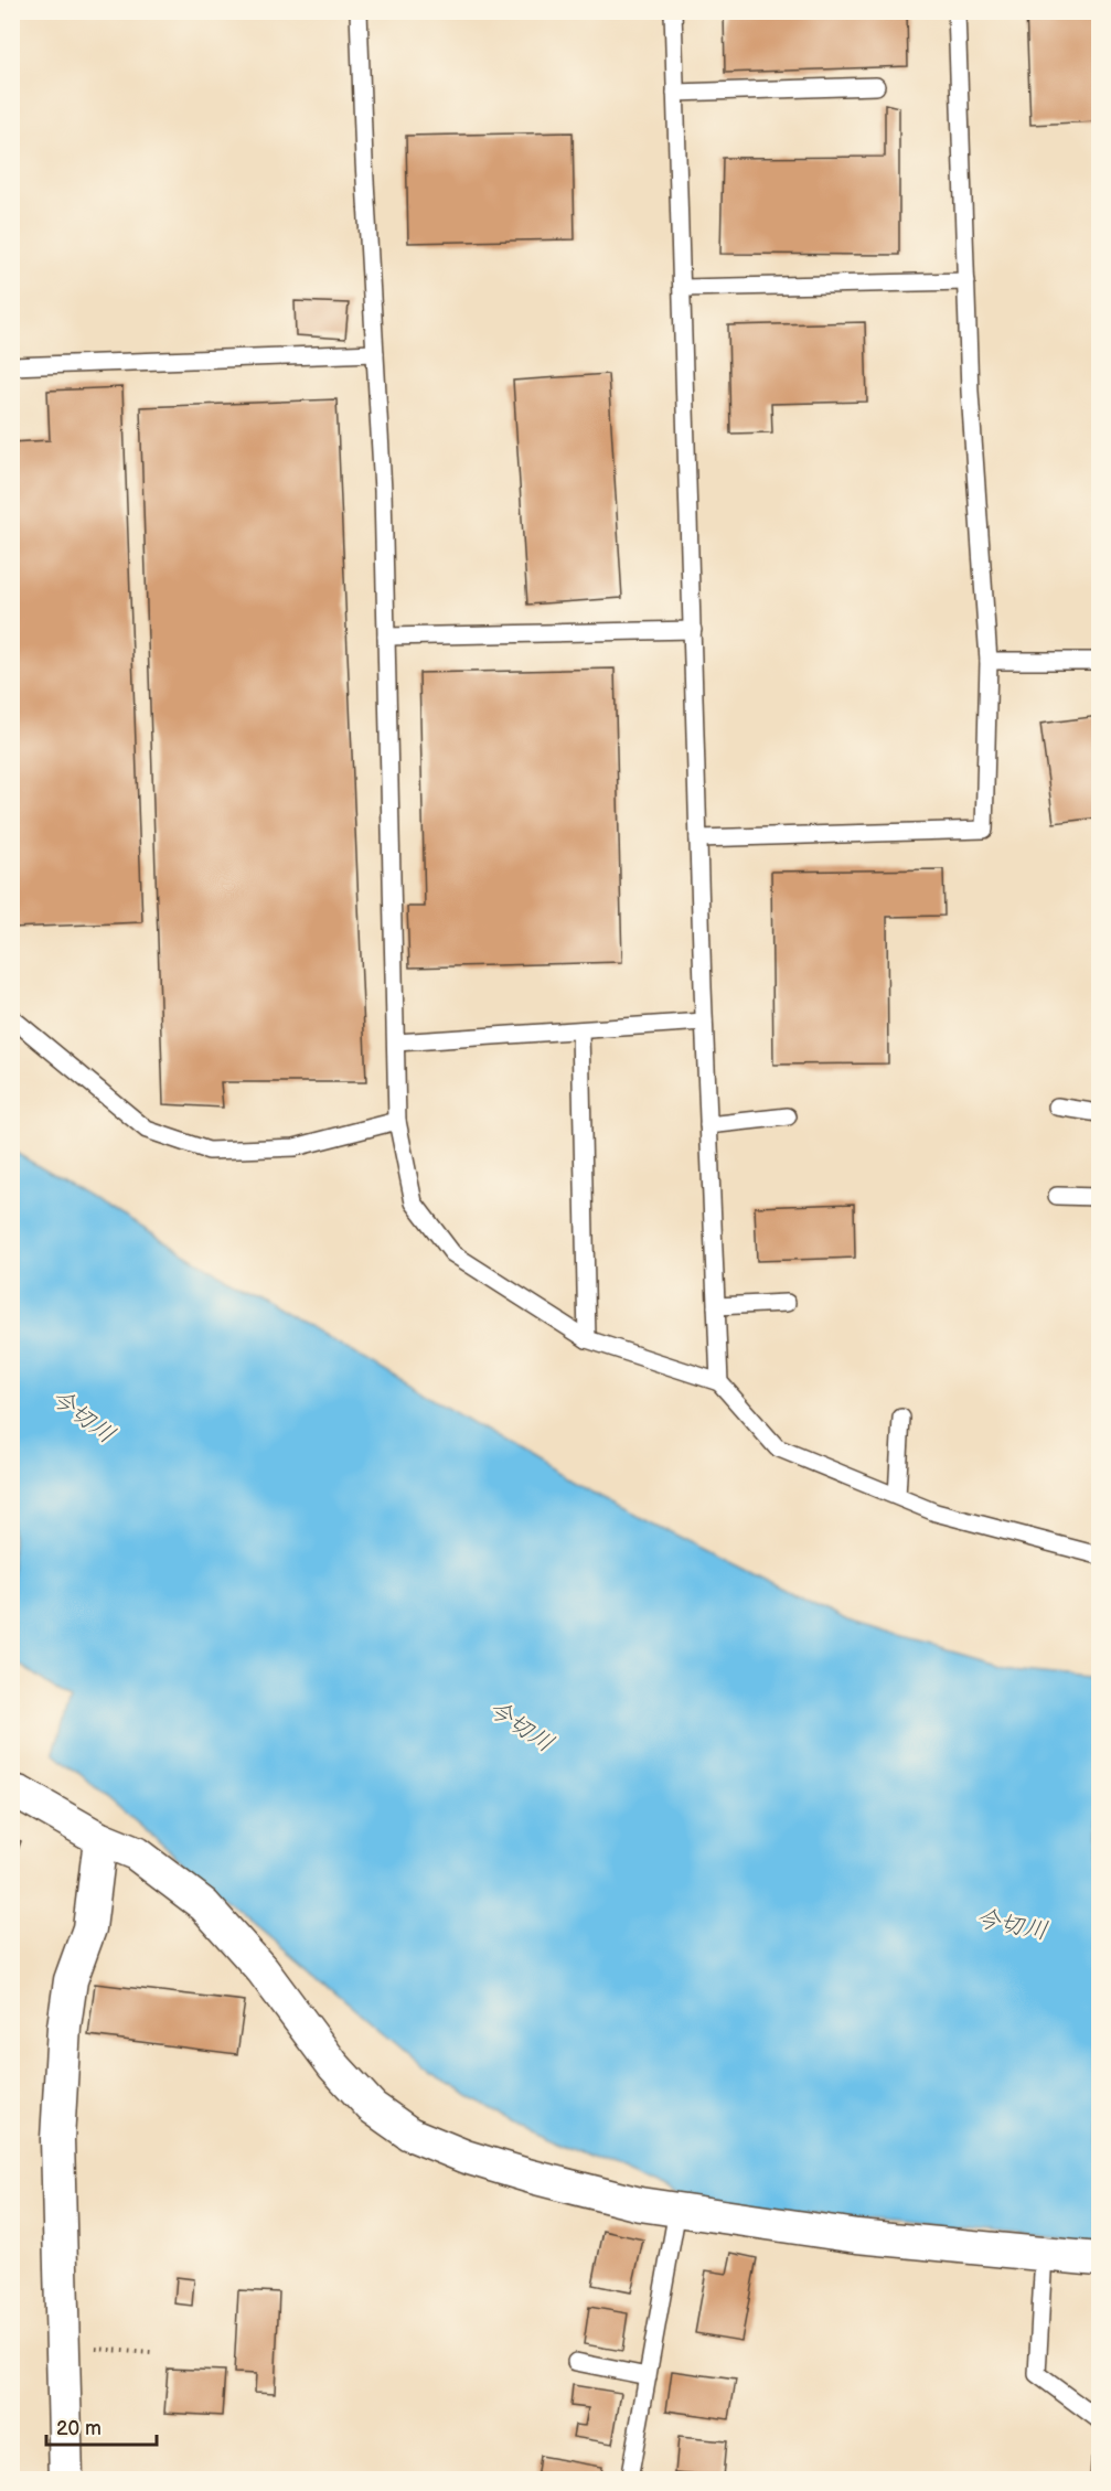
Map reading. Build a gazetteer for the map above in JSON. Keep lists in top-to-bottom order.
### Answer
{
  "water": ["今切川"],
  "scale_bar": "20 m"
}
